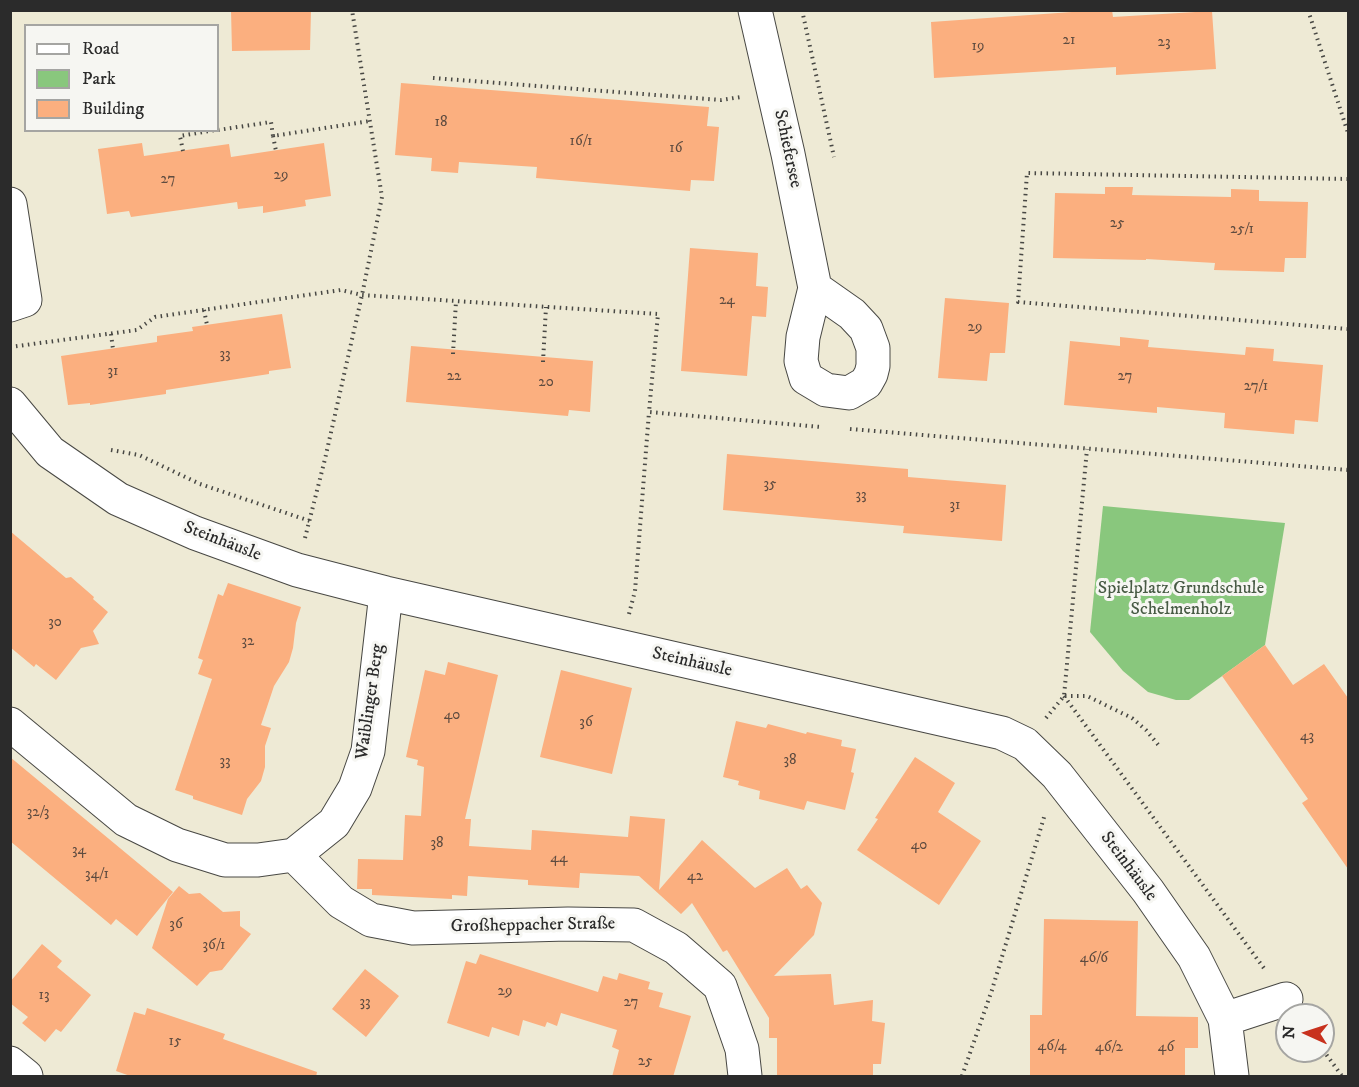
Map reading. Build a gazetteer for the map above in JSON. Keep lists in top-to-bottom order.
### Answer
{
  "streets": {
    "street": [
      "Schiefersee",
      "Steinhäusle",
      "Waiblinger Berg",
      "Großheppacher Straße"
    ]
  },
  "crossings": [
    ["Steinhäusle", "Waiblinger Berg"],
    ["Waiblinger Berg", "Großheppacher Straße"]
  ],
  "parks": ["Spielplatz Grundschule Schelmenholz"],
  "house_numbers": [
    "21",
    "23",
    "19",
    "18",
    "16/1",
    "16",
    "29",
    "27",
    "25",
    "25/1",
    "24",
    "29",
    "33",
    "31",
    "22",
    "27",
    "20",
    "27/1",
    "35",
    "33",
    "31",
    "30",
    "32",
    "40",
    "36",
    "43",
    "38",
    "33",
    "32/3",
    "38",
    "40",
    "34",
    "44",
    "34/1",
    "42",
    "36",
    "36/1",
    "46/6",
    "29",
    "13",
    "33",
    "27",
    "15",
    "46/4",
    "46/2",
    "46",
    "25"
  ],
  "legend": ["Road", "Park", "Building"],
  "north": "left"
}
